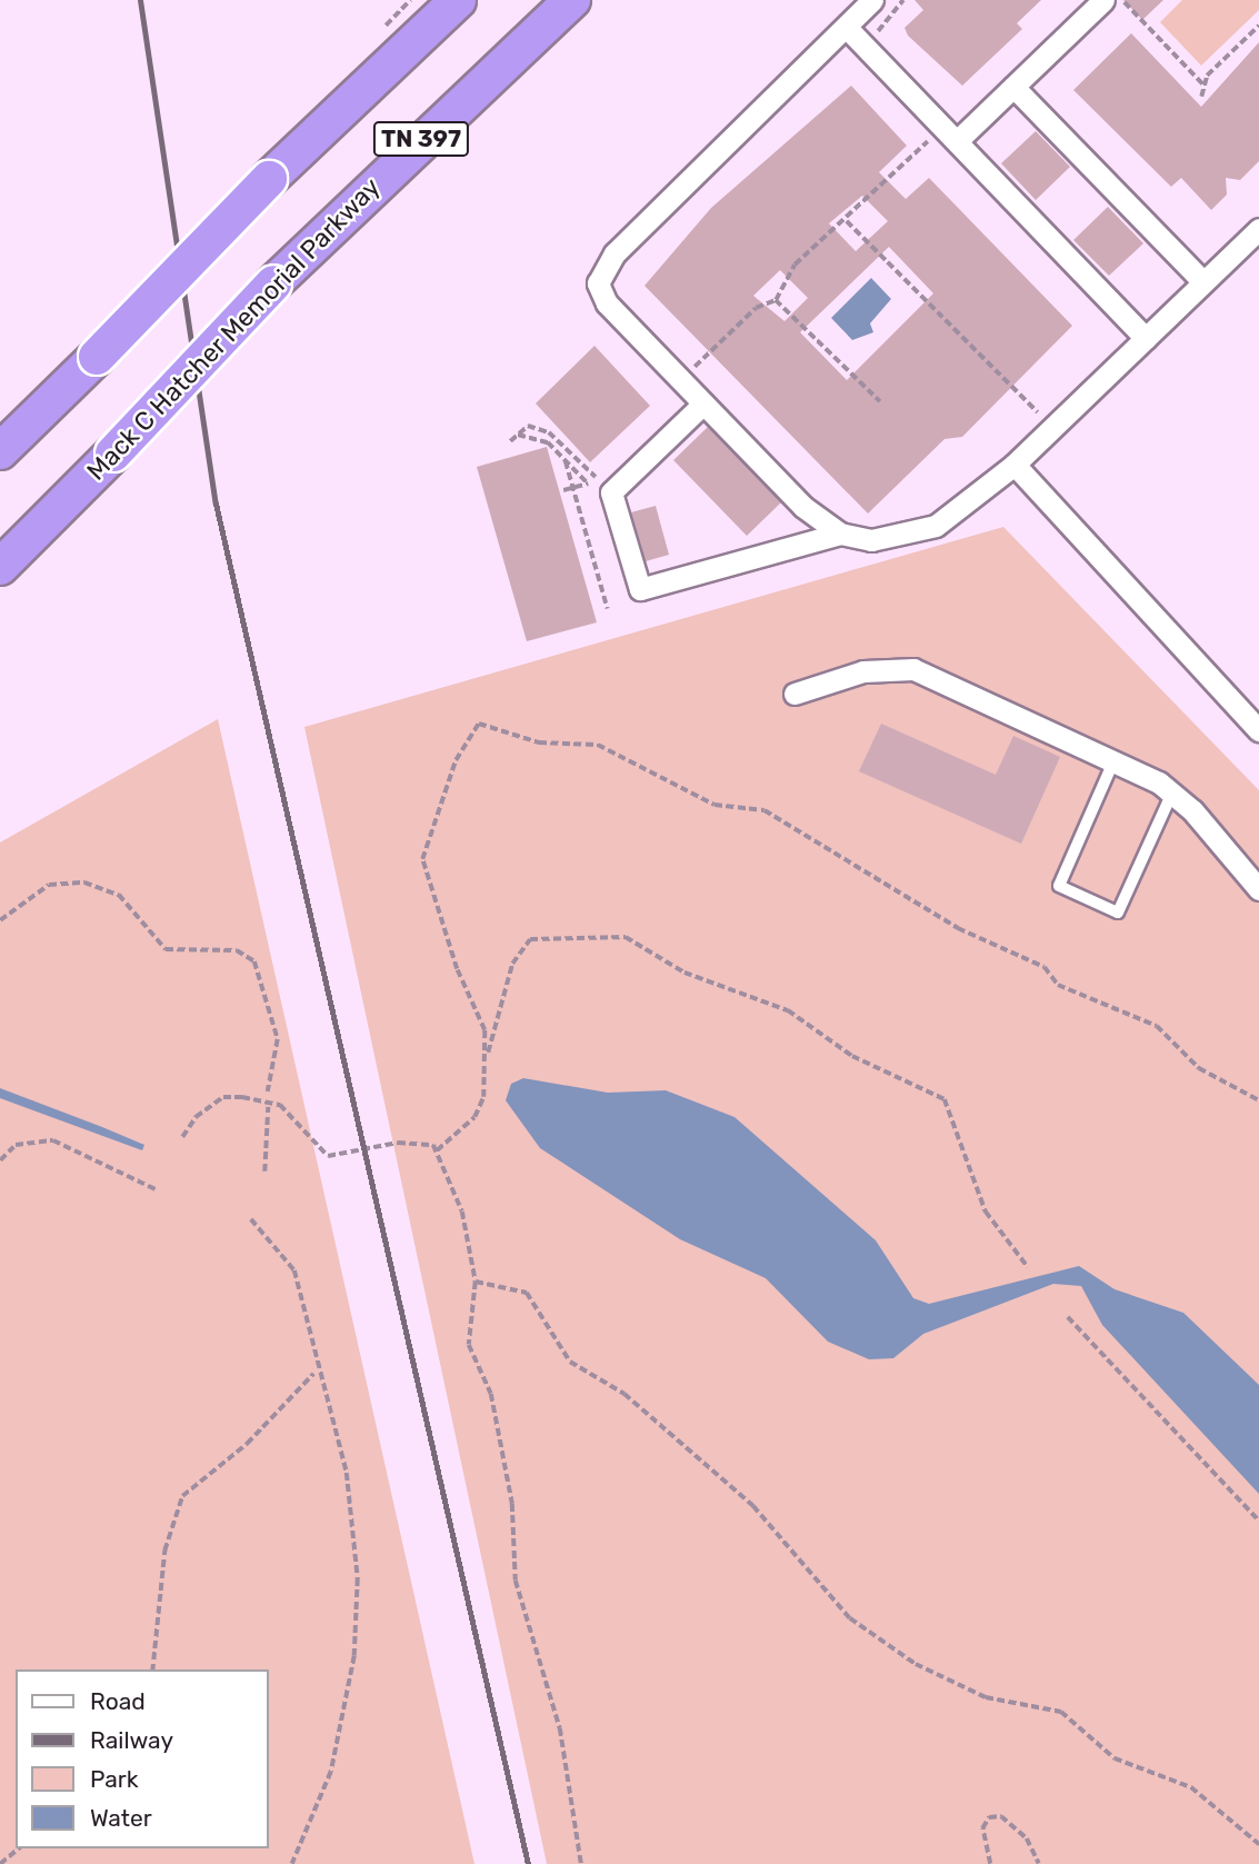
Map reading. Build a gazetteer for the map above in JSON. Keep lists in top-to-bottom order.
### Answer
{
  "streets": {
    "highway": ["TN 397", "Mack C Hatcher Memorial Parkway"]
  },
  "legend": [
    "Road",
    "Railway",
    "Park",
    "Water"
  ]
}
